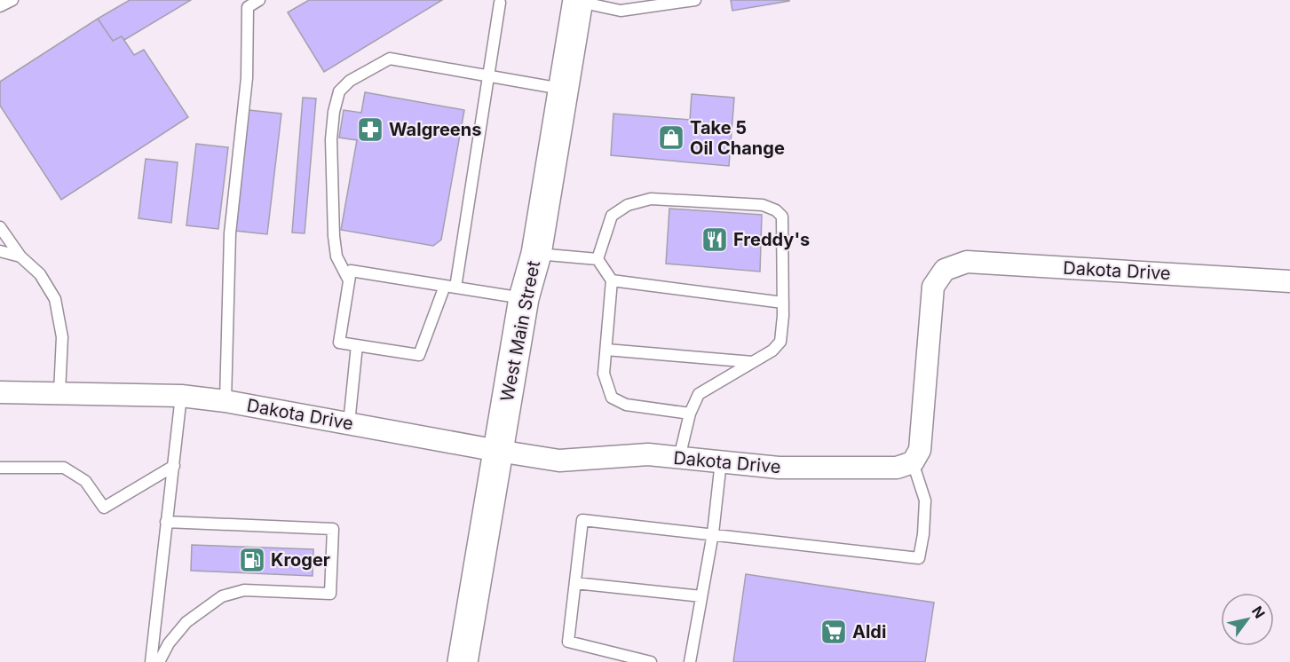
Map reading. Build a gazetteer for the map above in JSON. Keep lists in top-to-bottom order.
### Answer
{
  "streets": {
    "main road": ["West Main Street"],
    "street": ["Dakota Drive"]
  },
  "crossings": [
    ["Dakota Drive", "West Main Street"]
  ],
  "places": {
    "pharmacy": ["Walgreens"],
    "shop": ["Take 5 Oil Change"],
    "restaurant": ["Freddy's"],
    "fuel station": ["Kroger"],
    "supermarket": ["Aldi"]
  },
  "north": "top right"
}
